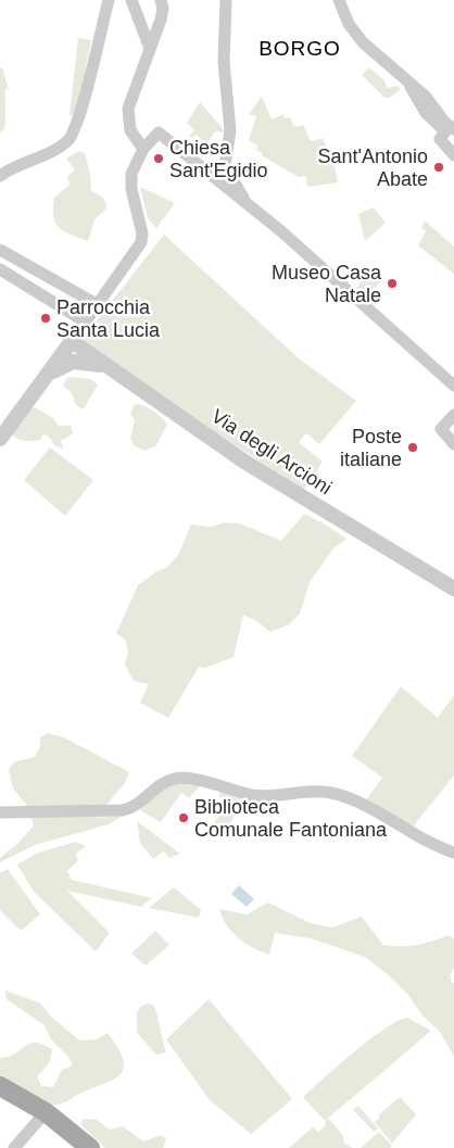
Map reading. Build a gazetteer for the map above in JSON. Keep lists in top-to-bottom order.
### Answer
{
  "streets": {
    "street": ["Via degli Arcioni"]
  },
  "districts": ["BORGO"],
  "places": [
    "Chiesa Sant'Egidio",
    "Sant'Antonio Abate",
    "Museo Casa Natale",
    "Parrocchia Santa Lucia",
    "Poste italiane",
    "Biblioteca Comunale Fantoniana"
  ]
}
